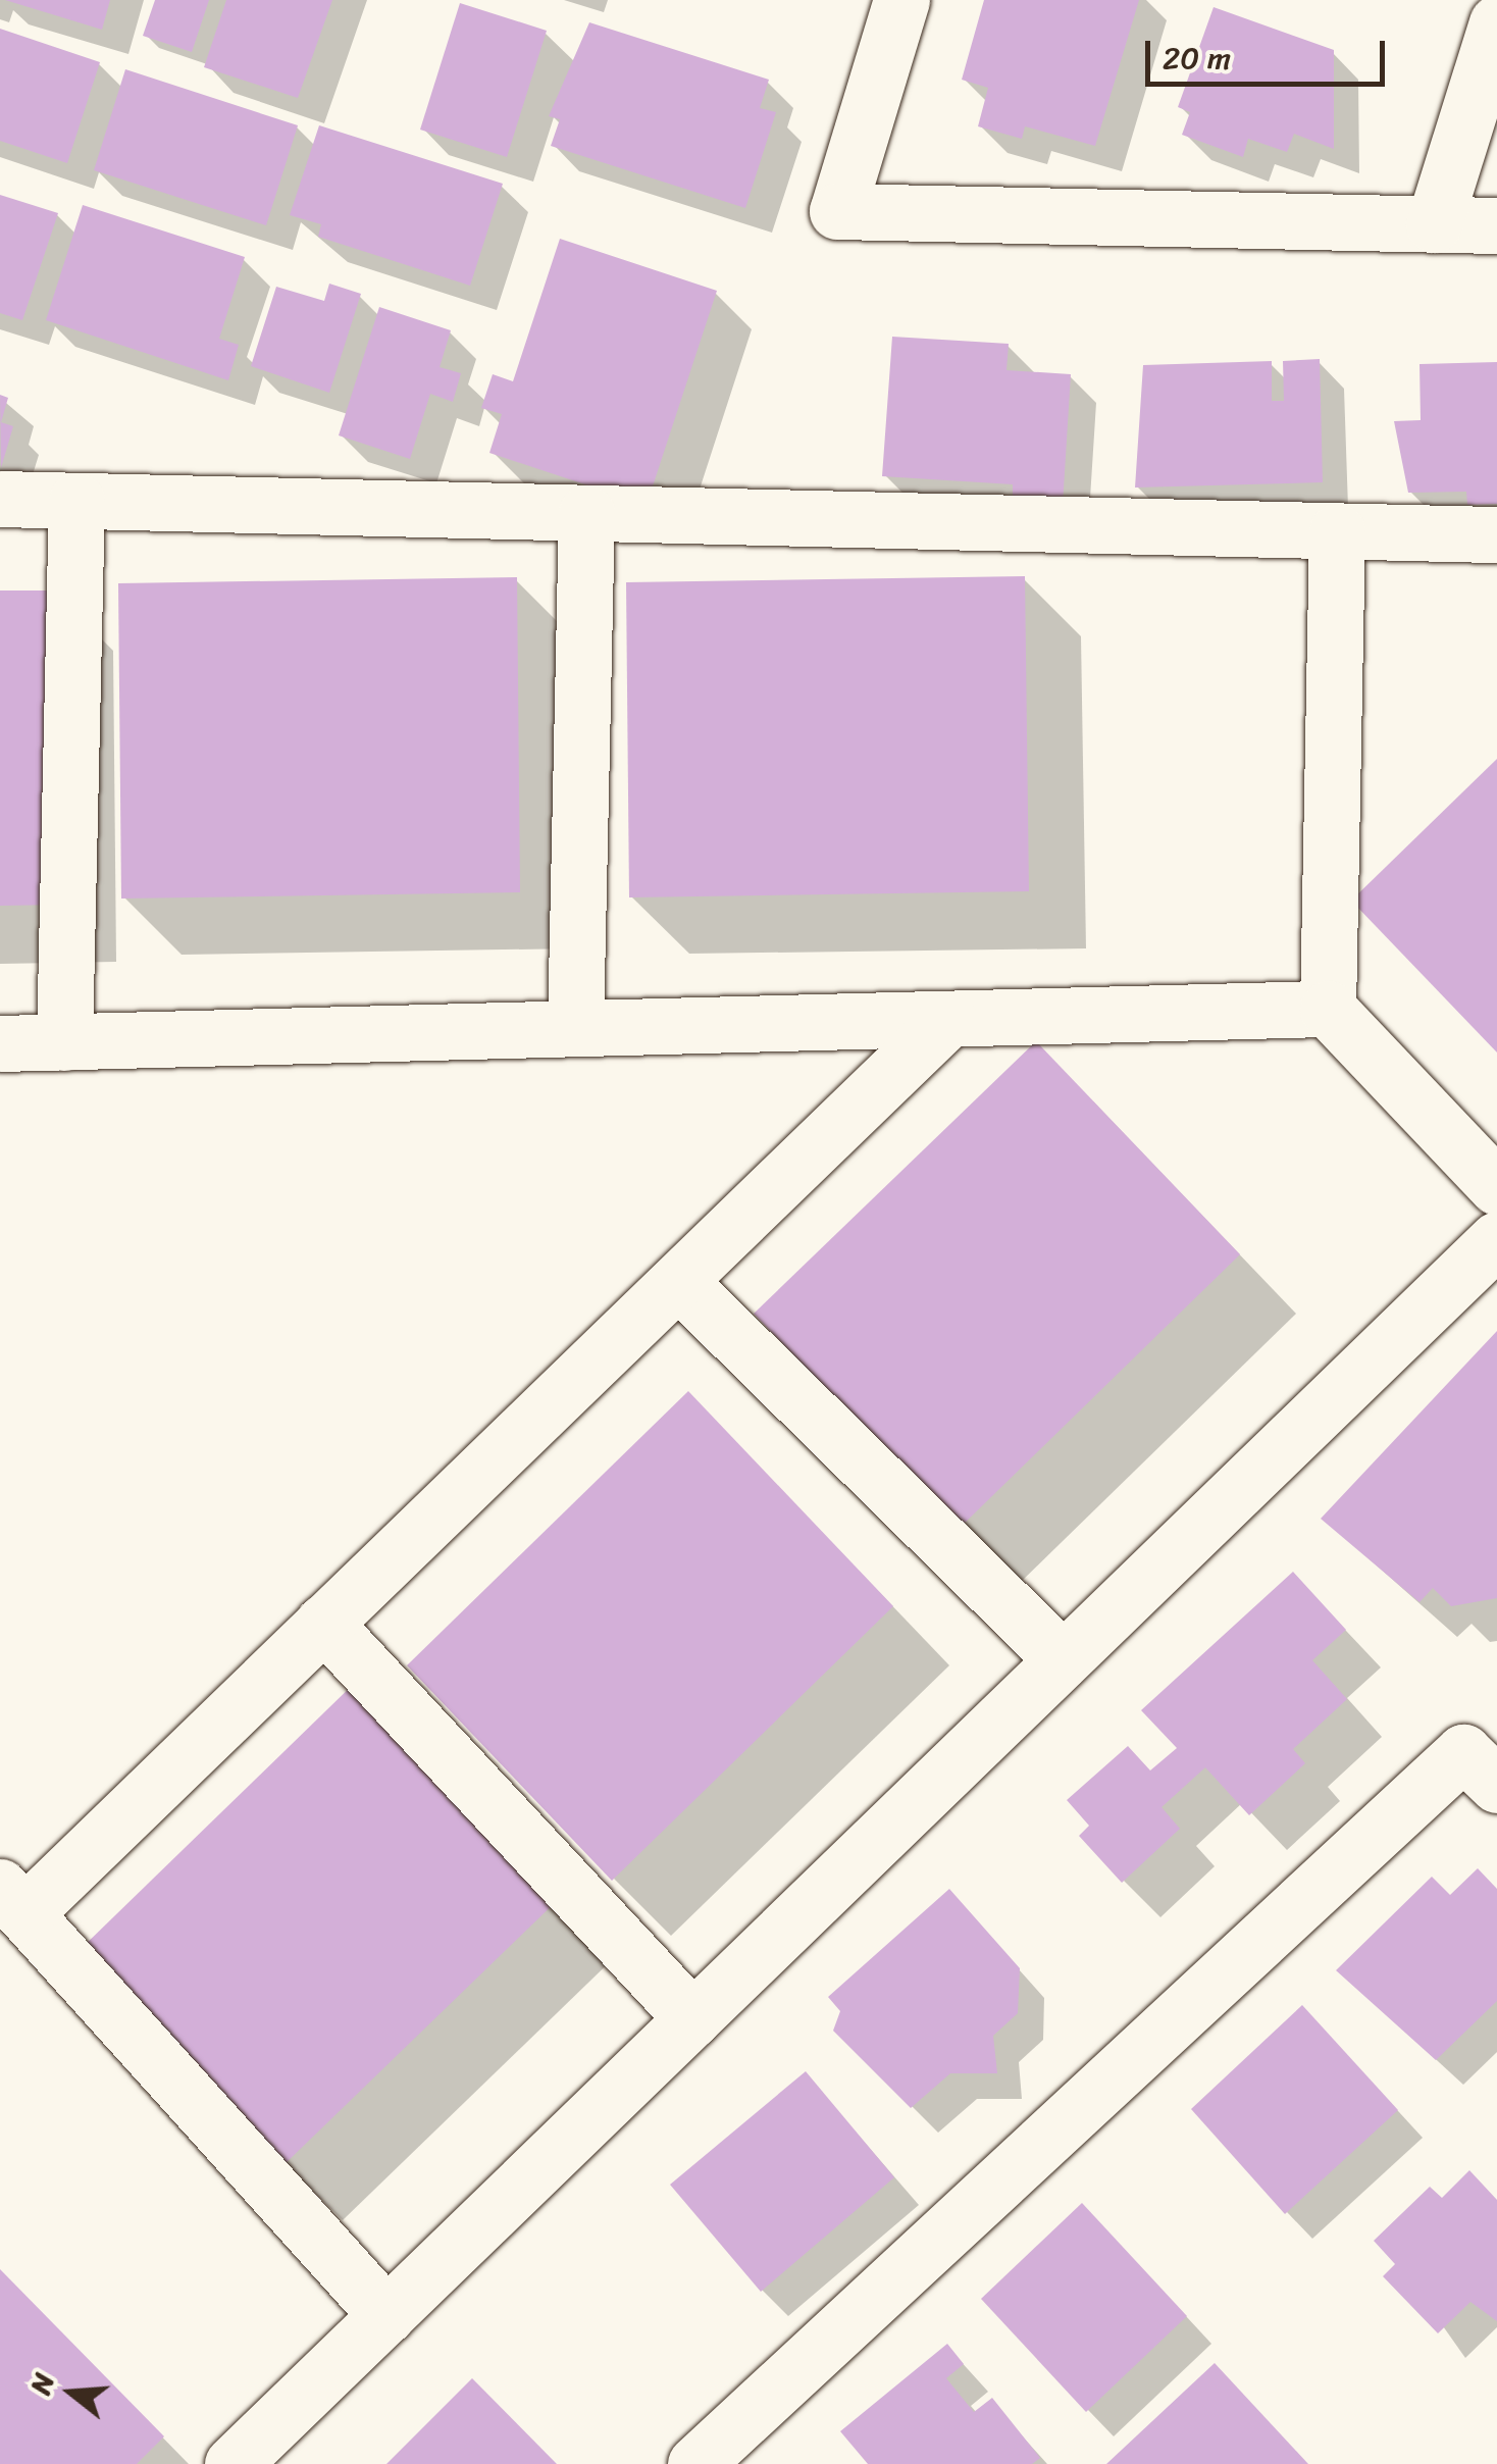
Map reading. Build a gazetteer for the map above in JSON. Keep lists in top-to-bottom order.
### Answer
{
  "scale_bar": "20 m",
  "north": "left"
}
